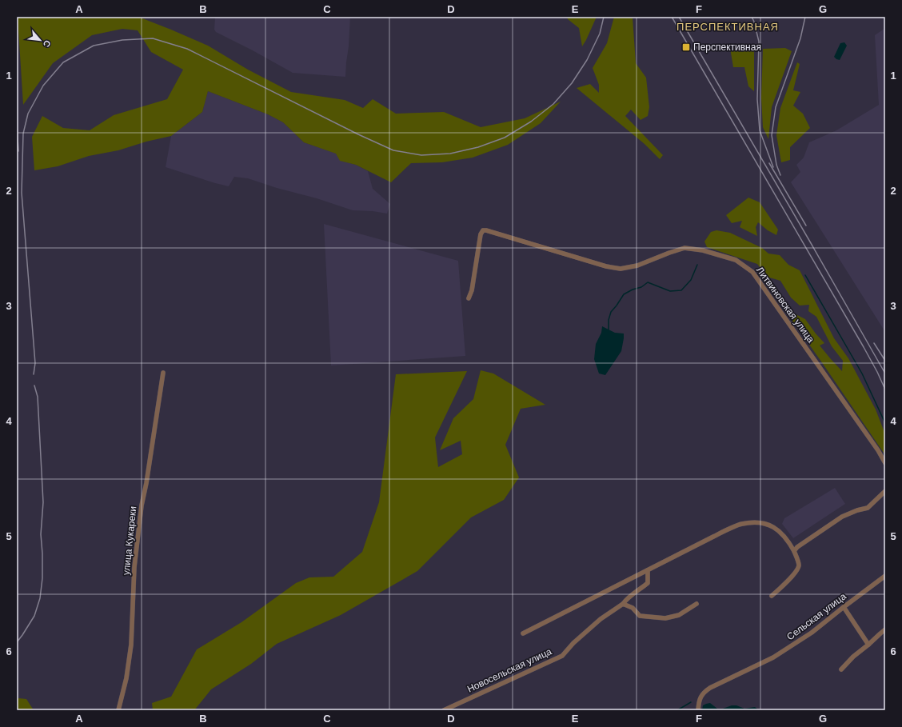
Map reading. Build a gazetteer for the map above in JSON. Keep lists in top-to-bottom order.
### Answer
{
  "streets": {
    "street": [
      "Литвиновская улица",
      "улица Кукареки",
      "Сельская улица",
      "Новосельская улица"
    ]
  },
  "districts": ["ПЕРСПЕКТИВНАЯ"],
  "places": {
    "transit": ["Перспективная"]
  },
  "north": "bottom right",
  "grid": {
    "columns": [
      "A",
      "B",
      "C",
      "D",
      "E",
      "F",
      "G"
    ],
    "rows": [
      "1",
      "2",
      "3",
      "4",
      "5",
      "6"
    ]
  }
}
